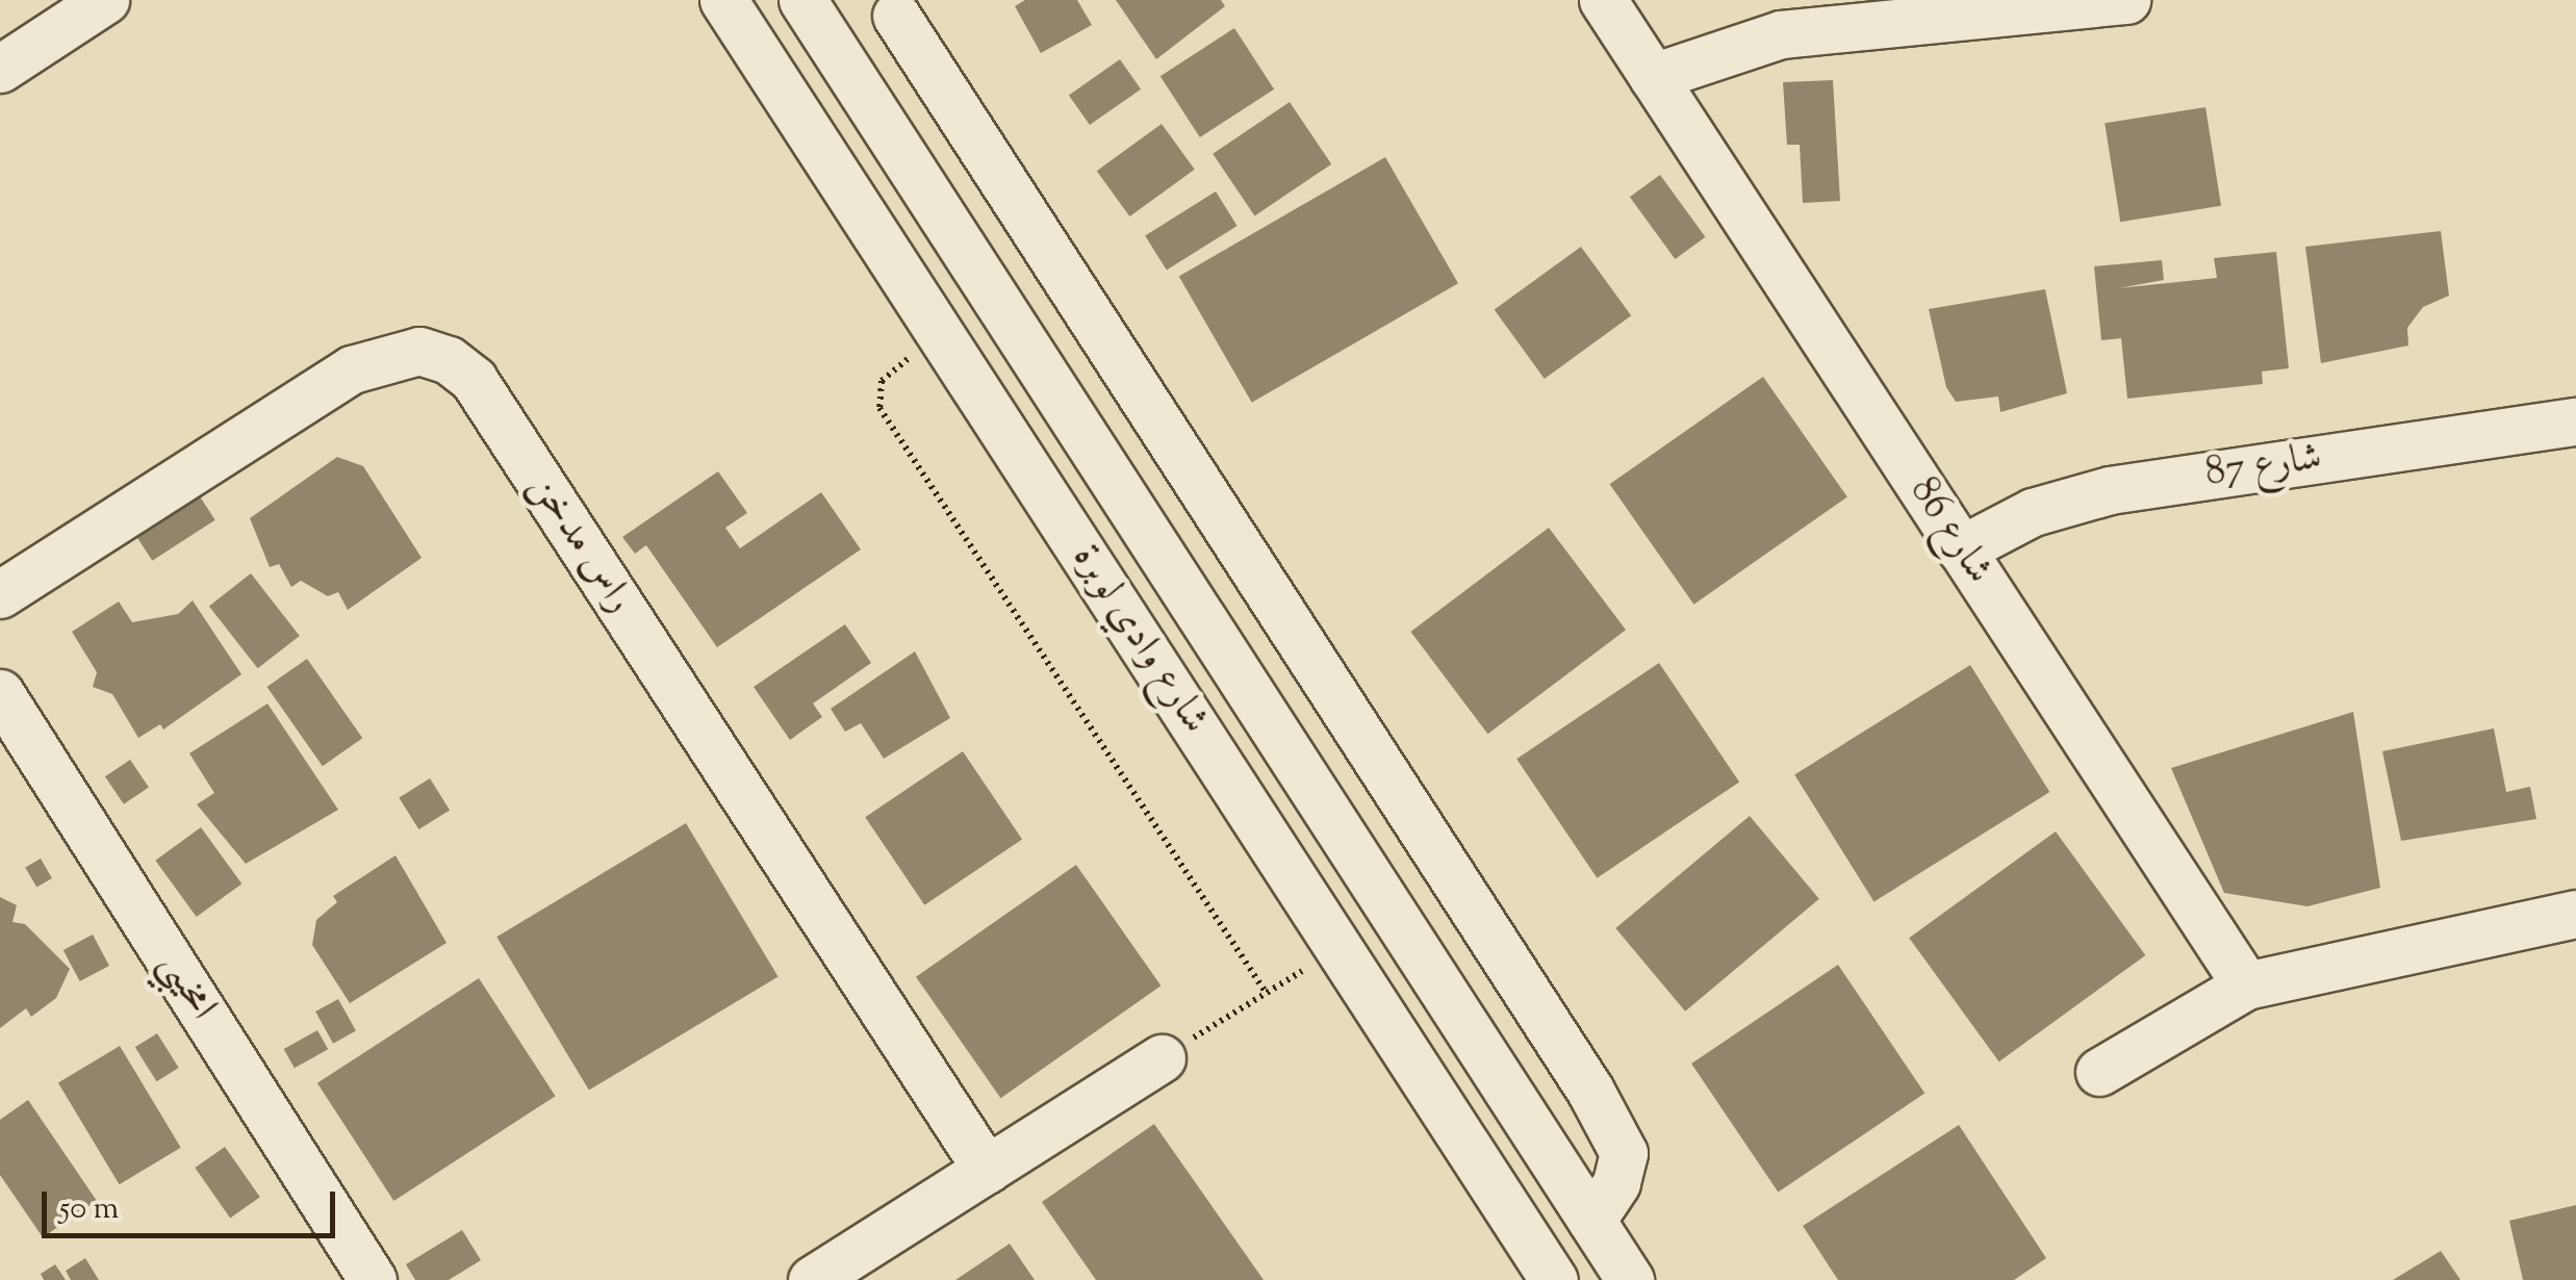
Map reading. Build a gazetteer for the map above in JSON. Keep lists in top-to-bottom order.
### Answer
{
  "streets": {
    "street": [
      "شارع 87",
      "شارع 86",
      "راس مدخن",
      "شارع وادي لوبرة",
      "امخيبي"
    ]
  },
  "crossings": [
    ["شارع 87", "شارع 86"]
  ],
  "scale_bar": "50 m"
}
